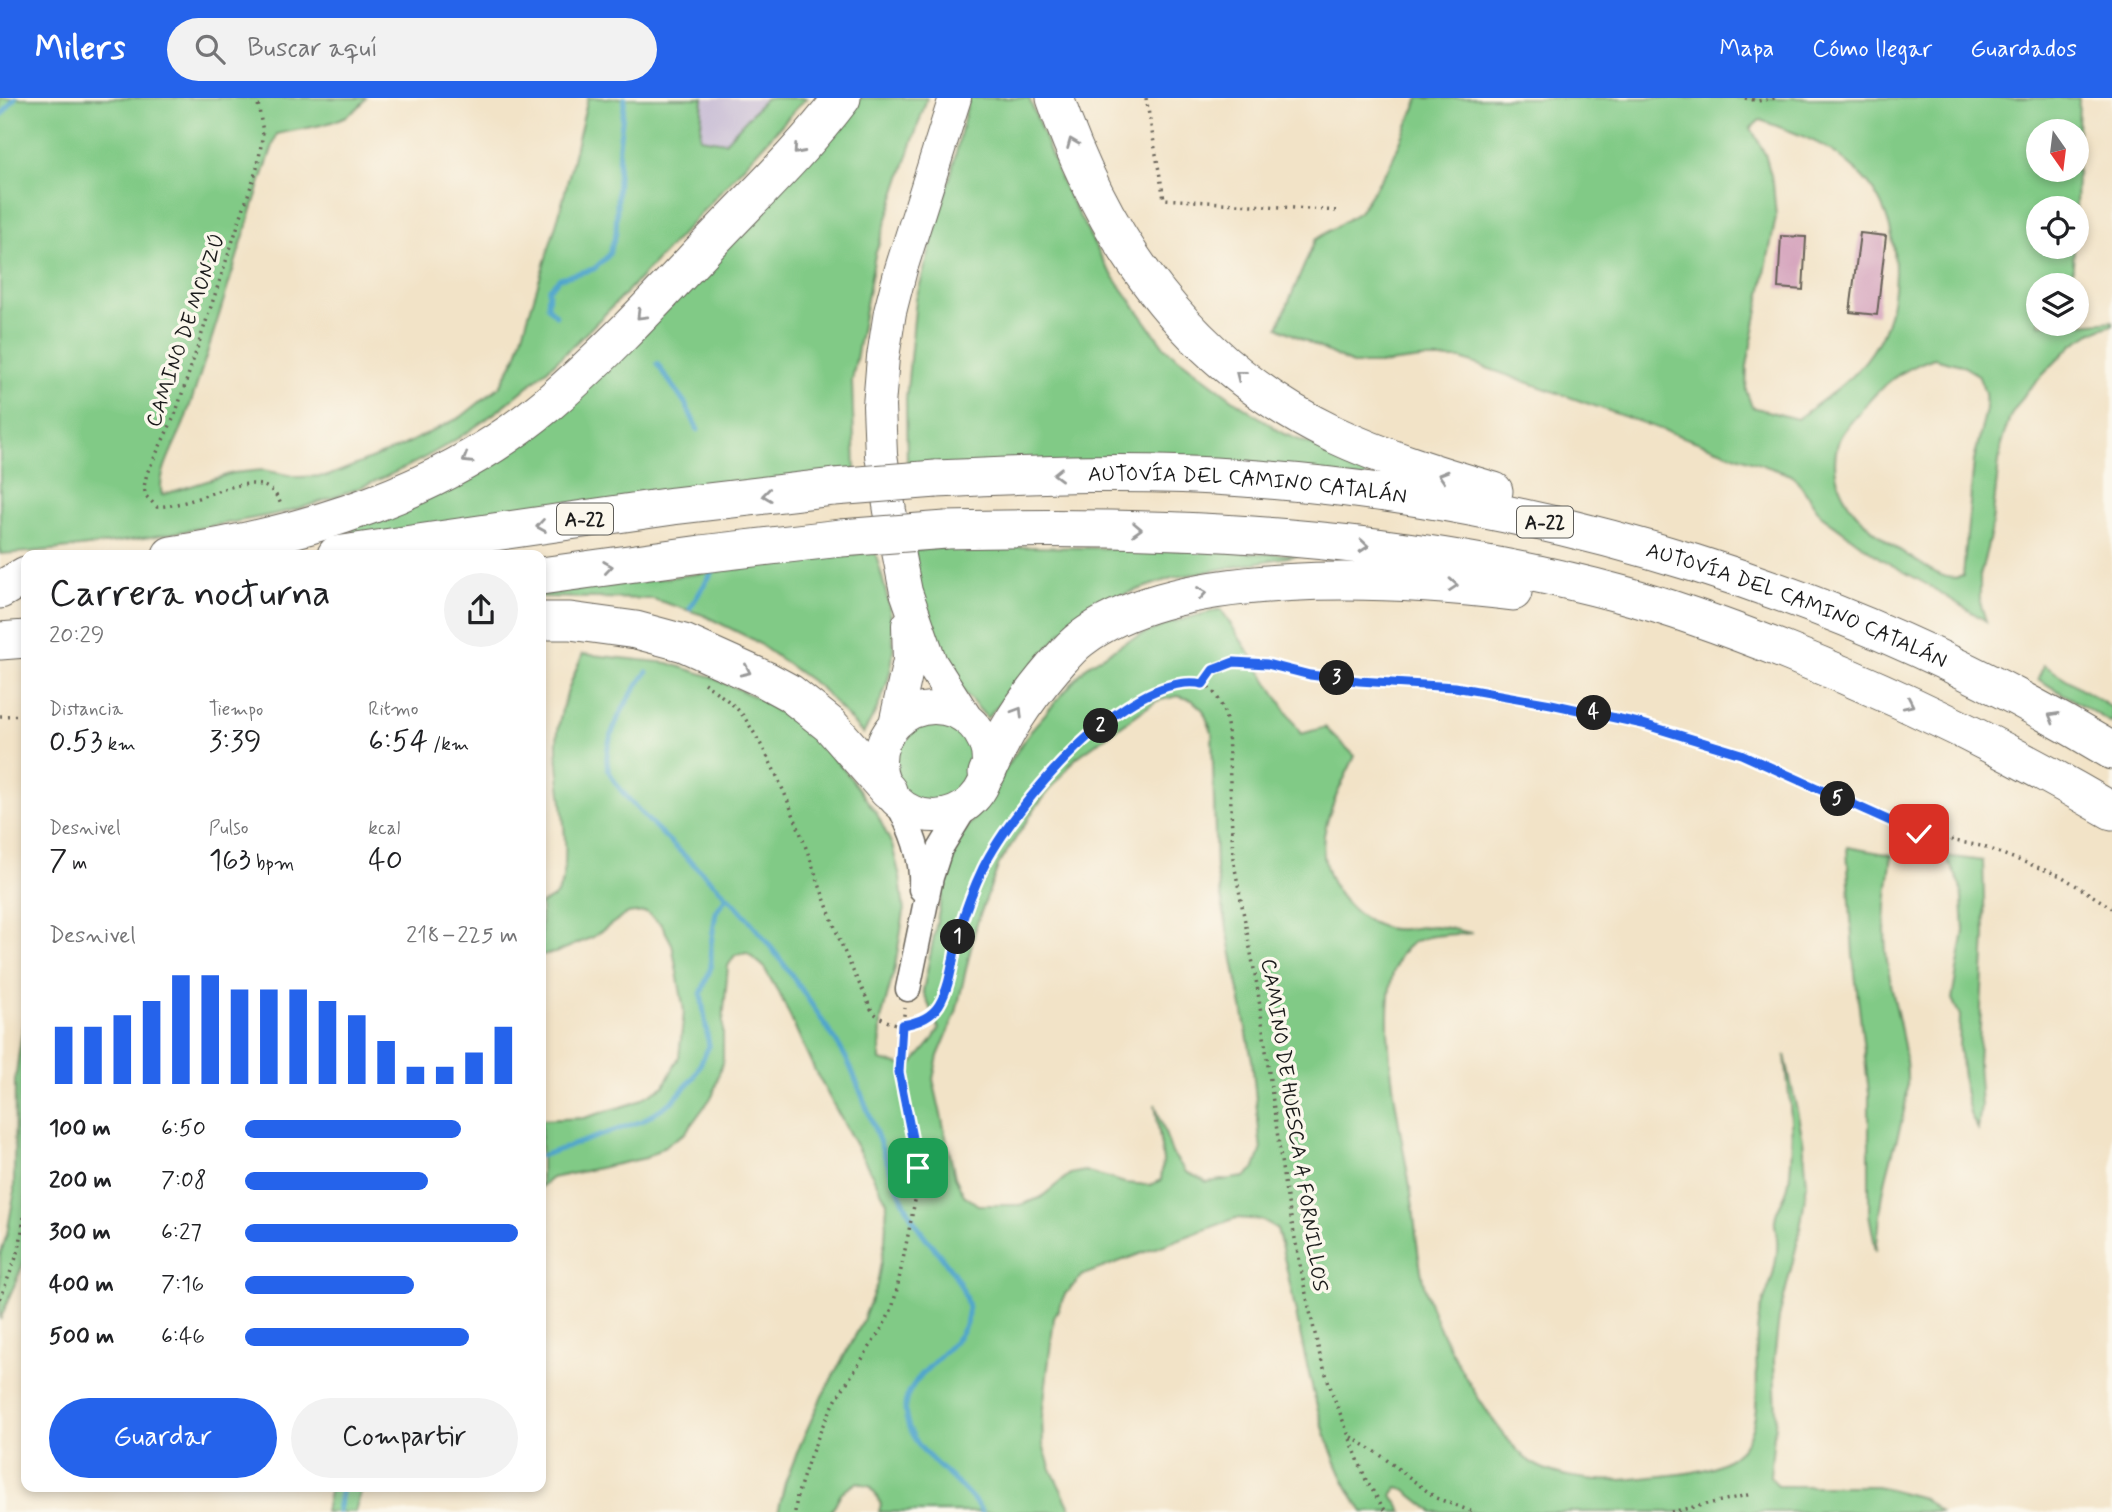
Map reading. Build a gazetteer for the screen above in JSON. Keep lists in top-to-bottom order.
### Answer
{
  "streets": {
    "highway": ["AUTOVÍA DEL CAMINO CATALÁN", "A-22"],
    "path": ["CAMINO DE MONZÚ", "CAMINO DE HUESCA A FORNILLOS"]
  },
  "north": "bottom",
  "page": {
    "header": "Milers",
    "search": "Buscar aquí",
    "nav": ["Mapa", "Cómo llegar", "Guardados"],
    "heading": ["Carrera nocturna", "20:29"],
    "pins": [
      "3",
      "4",
      "2",
      "5",
      "1"
    ],
    "stats": [
      ["Distancia", "0.53 km"],
      ["Tiempo", "3:39"],
      ["Ritmo", "6:54 /km"],
      ["Desnivel", "7 m"],
      ["Pulso", "163 bpm"],
      ["kcal", "40"]
    ],
    "chart": ["Desnivel", "218–225 m"],
    "list": [
      {
        "name": "100 m",
        "note": "6:50"
      },
      {
        "name": "200 m",
        "note": "7:08"
      },
      {
        "name": "300 m",
        "note": "6:27"
      },
      {
        "name": "400 m",
        "note": "7:16"
      },
      {
        "name": "500 m",
        "note": "6:46"
      }
    ],
    "buttons": ["Guardar", "Compartir"]
  }
}
